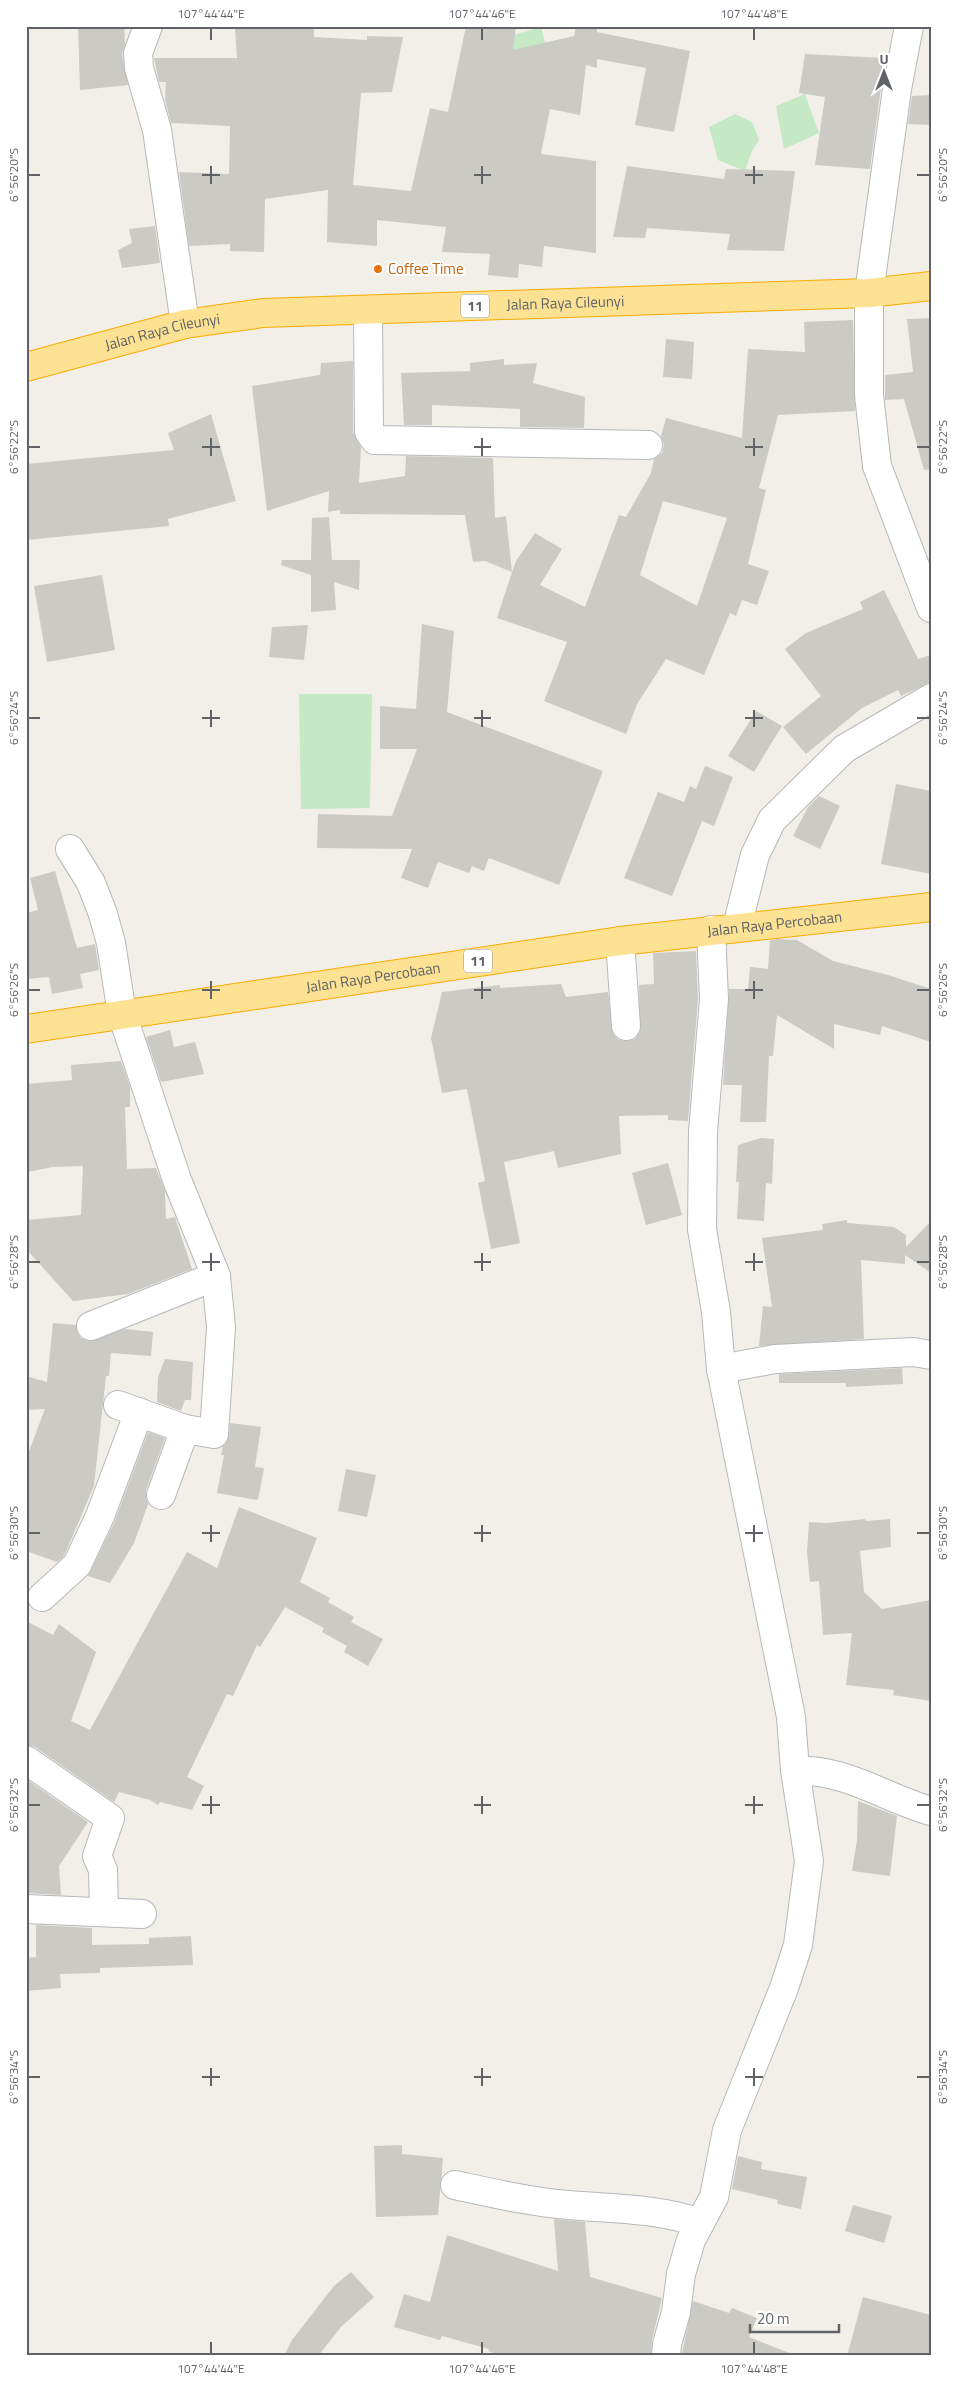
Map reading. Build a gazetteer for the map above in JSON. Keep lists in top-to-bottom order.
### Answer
{
  "streets": {
    "highway": ["Jalan Raya Cileunyi", "11", "Jalan Raya Percobaan"]
  },
  "places": ["Coffee Time"],
  "scale_bar": "20 m",
  "north": "top",
  "coordinates": [
    "107°44'44\"E",
    "107°44'46\"E",
    "107°44'48\"E",
    "6°56'20\"S",
    "6°56'22\"S",
    "6°56'24\"S",
    "6°56'26\"S",
    "6°56'28\"S",
    "6°56'30\"S",
    "6°56'32\"S",
    "6°56'34\"S"
  ]
}
